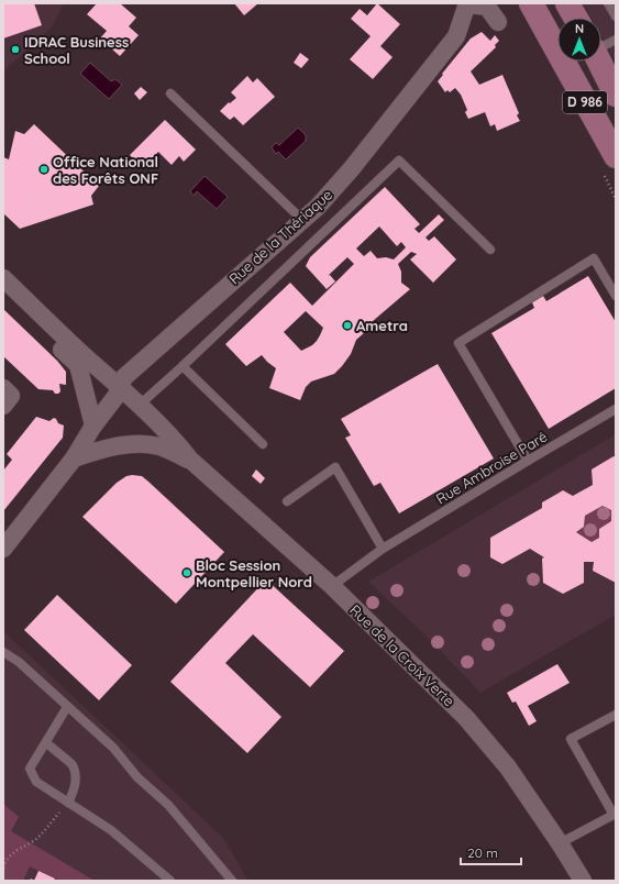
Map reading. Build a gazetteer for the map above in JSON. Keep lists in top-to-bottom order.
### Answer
{
  "streets": {
    "main road": ["D 986"],
    "street": ["Rue de la Thériaque", "Rue de la Croix Verte"],
    "lane": ["Rue Ambroise Paré"]
  },
  "crossings": [
    ["Rue de la Thériaque", "Rue de la Croix Verte"],
    ["Rue Ambroise Paré", "Rue de la Croix Verte"]
  ],
  "places": [
    "IDRAC Business School",
    "Office National des Forêts ONF",
    "Ametra",
    "Bloc Session Montpellier Nord"
  ],
  "scale_bar": "20 m",
  "north": "top"
}
